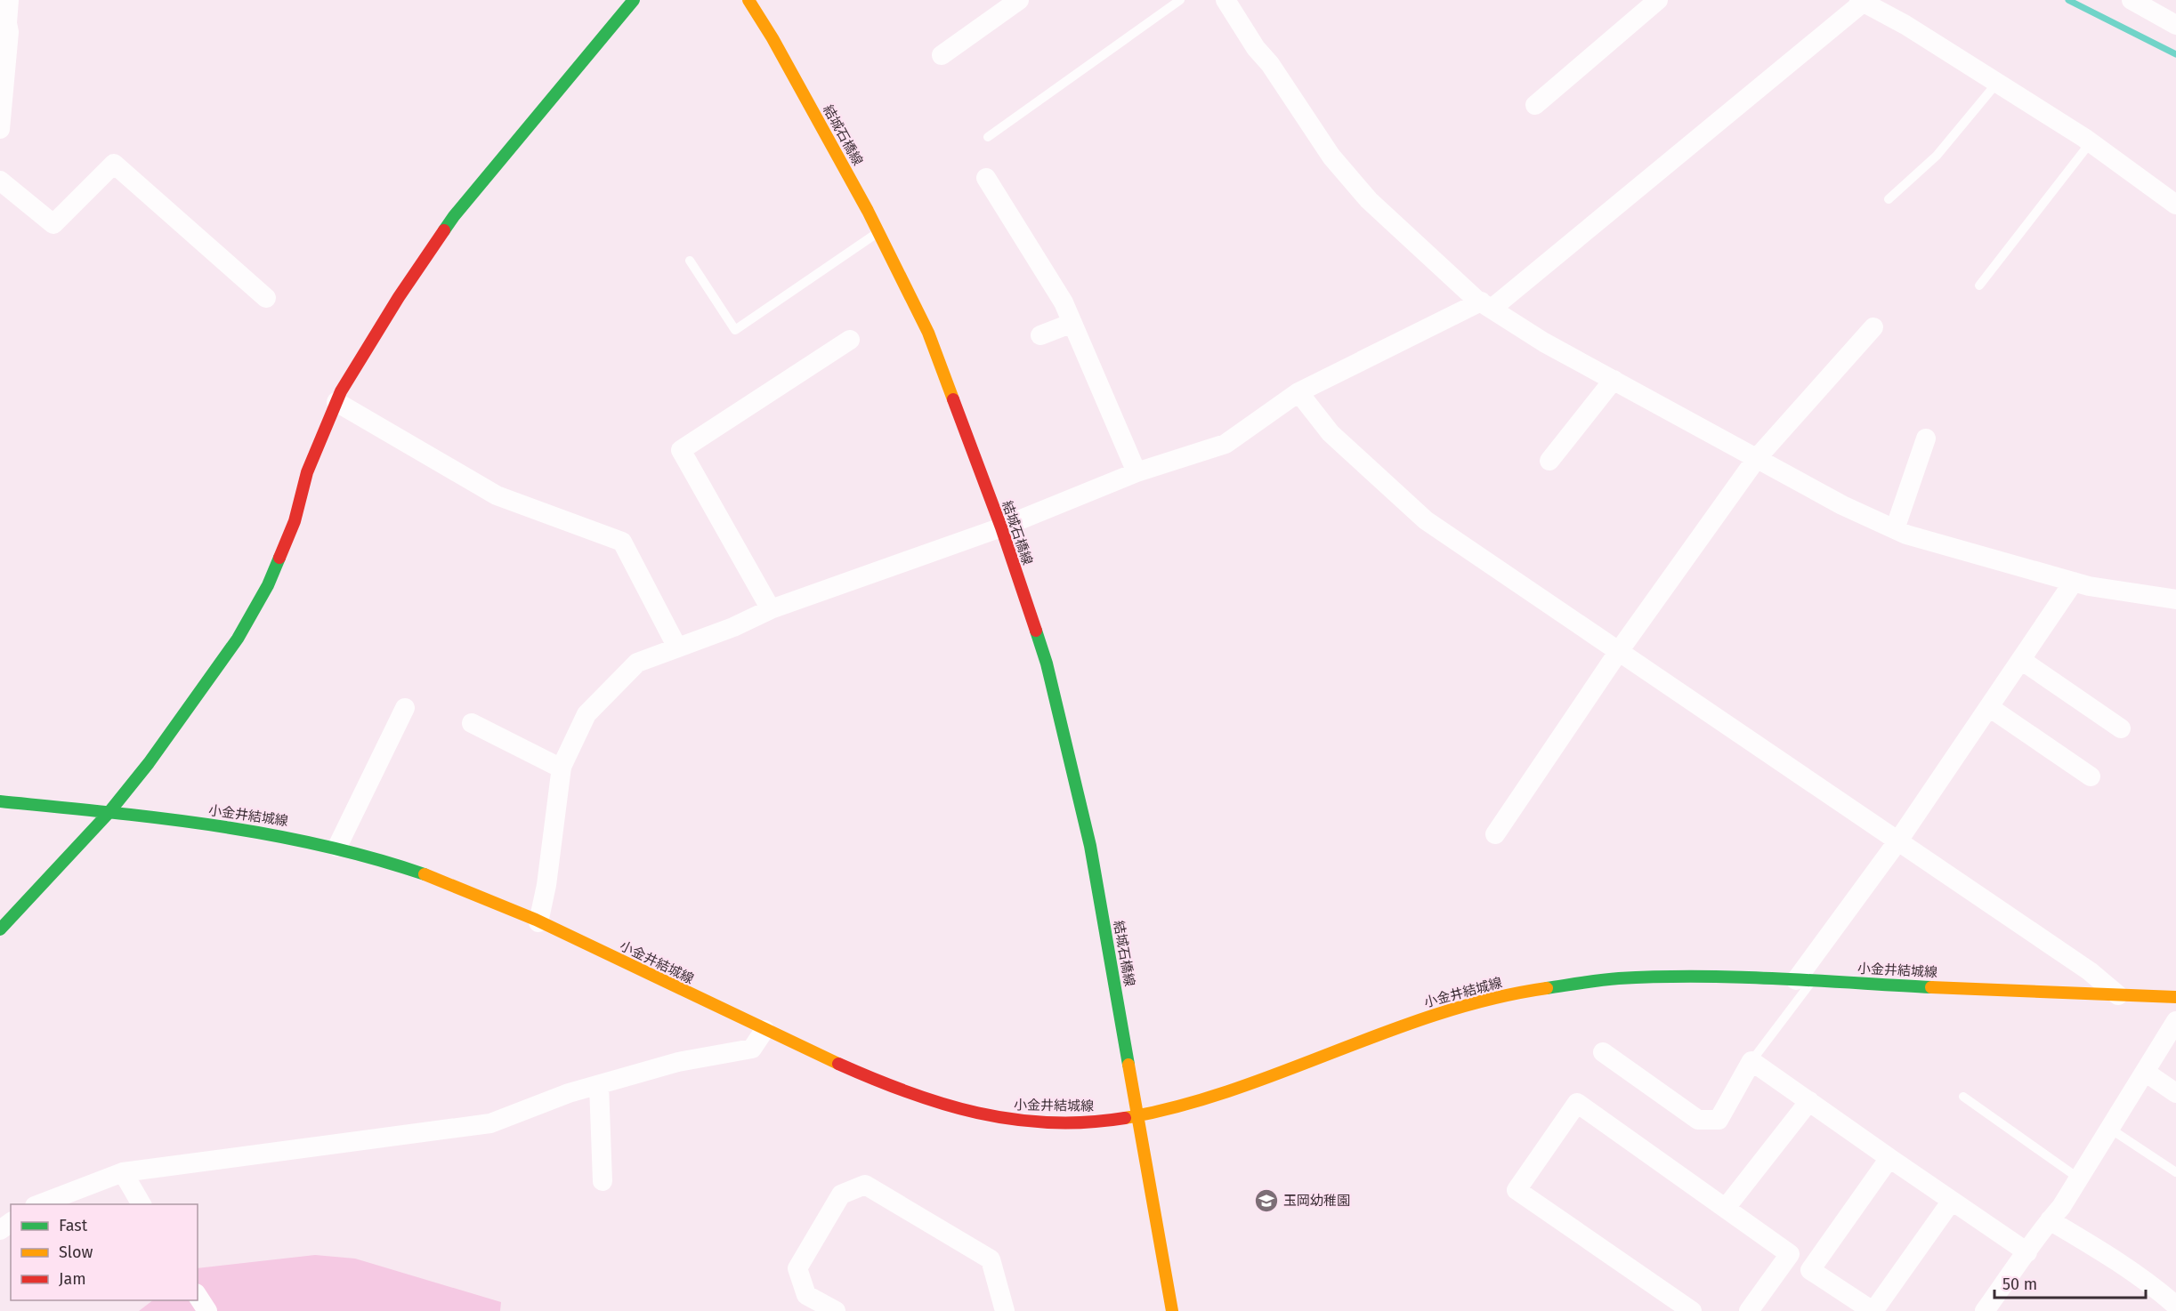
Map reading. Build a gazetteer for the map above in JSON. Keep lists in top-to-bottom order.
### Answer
{
  "streets": {
    "main road": ["結城石橋線", "小金井結城線"]
  },
  "crossings": [
    ["結城石橋線", "小金井結城線"]
  ],
  "places": {
    "school or university": ["玉岡幼稚園"]
  },
  "legend": ["Fast", "Slow", "Jam"],
  "scale_bar": "50 m"
}
